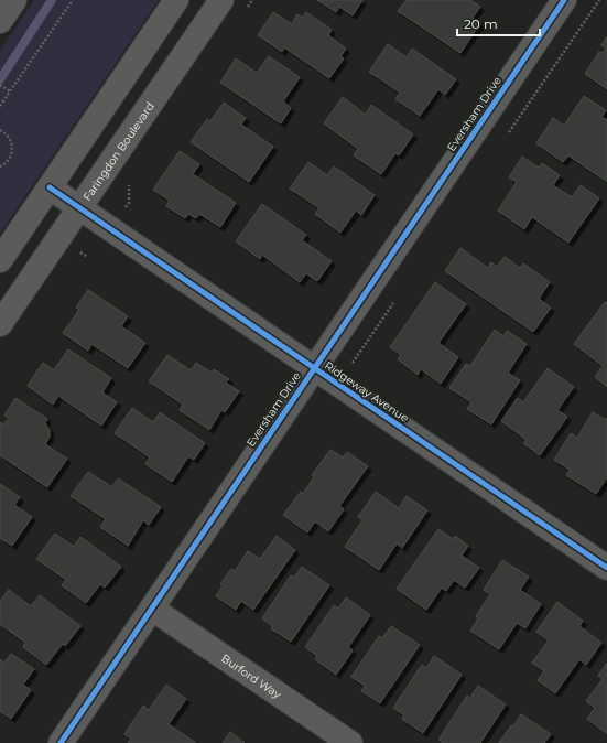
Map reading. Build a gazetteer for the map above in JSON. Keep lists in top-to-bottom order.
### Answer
{
  "streets": {
    "street": [
      "Eversham Drive",
      "Faringdon Boulevard",
      "Ridgeway Avenue",
      "Burford Way"
    ]
  },
  "crossings": [
    ["Eversham Drive", "Ridgeway Avenue"],
    ["Eversham Drive", "Burford Way"],
    ["Faringdon Boulevard", "Ridgeway Avenue"]
  ],
  "scale_bar": "20 m"
}
